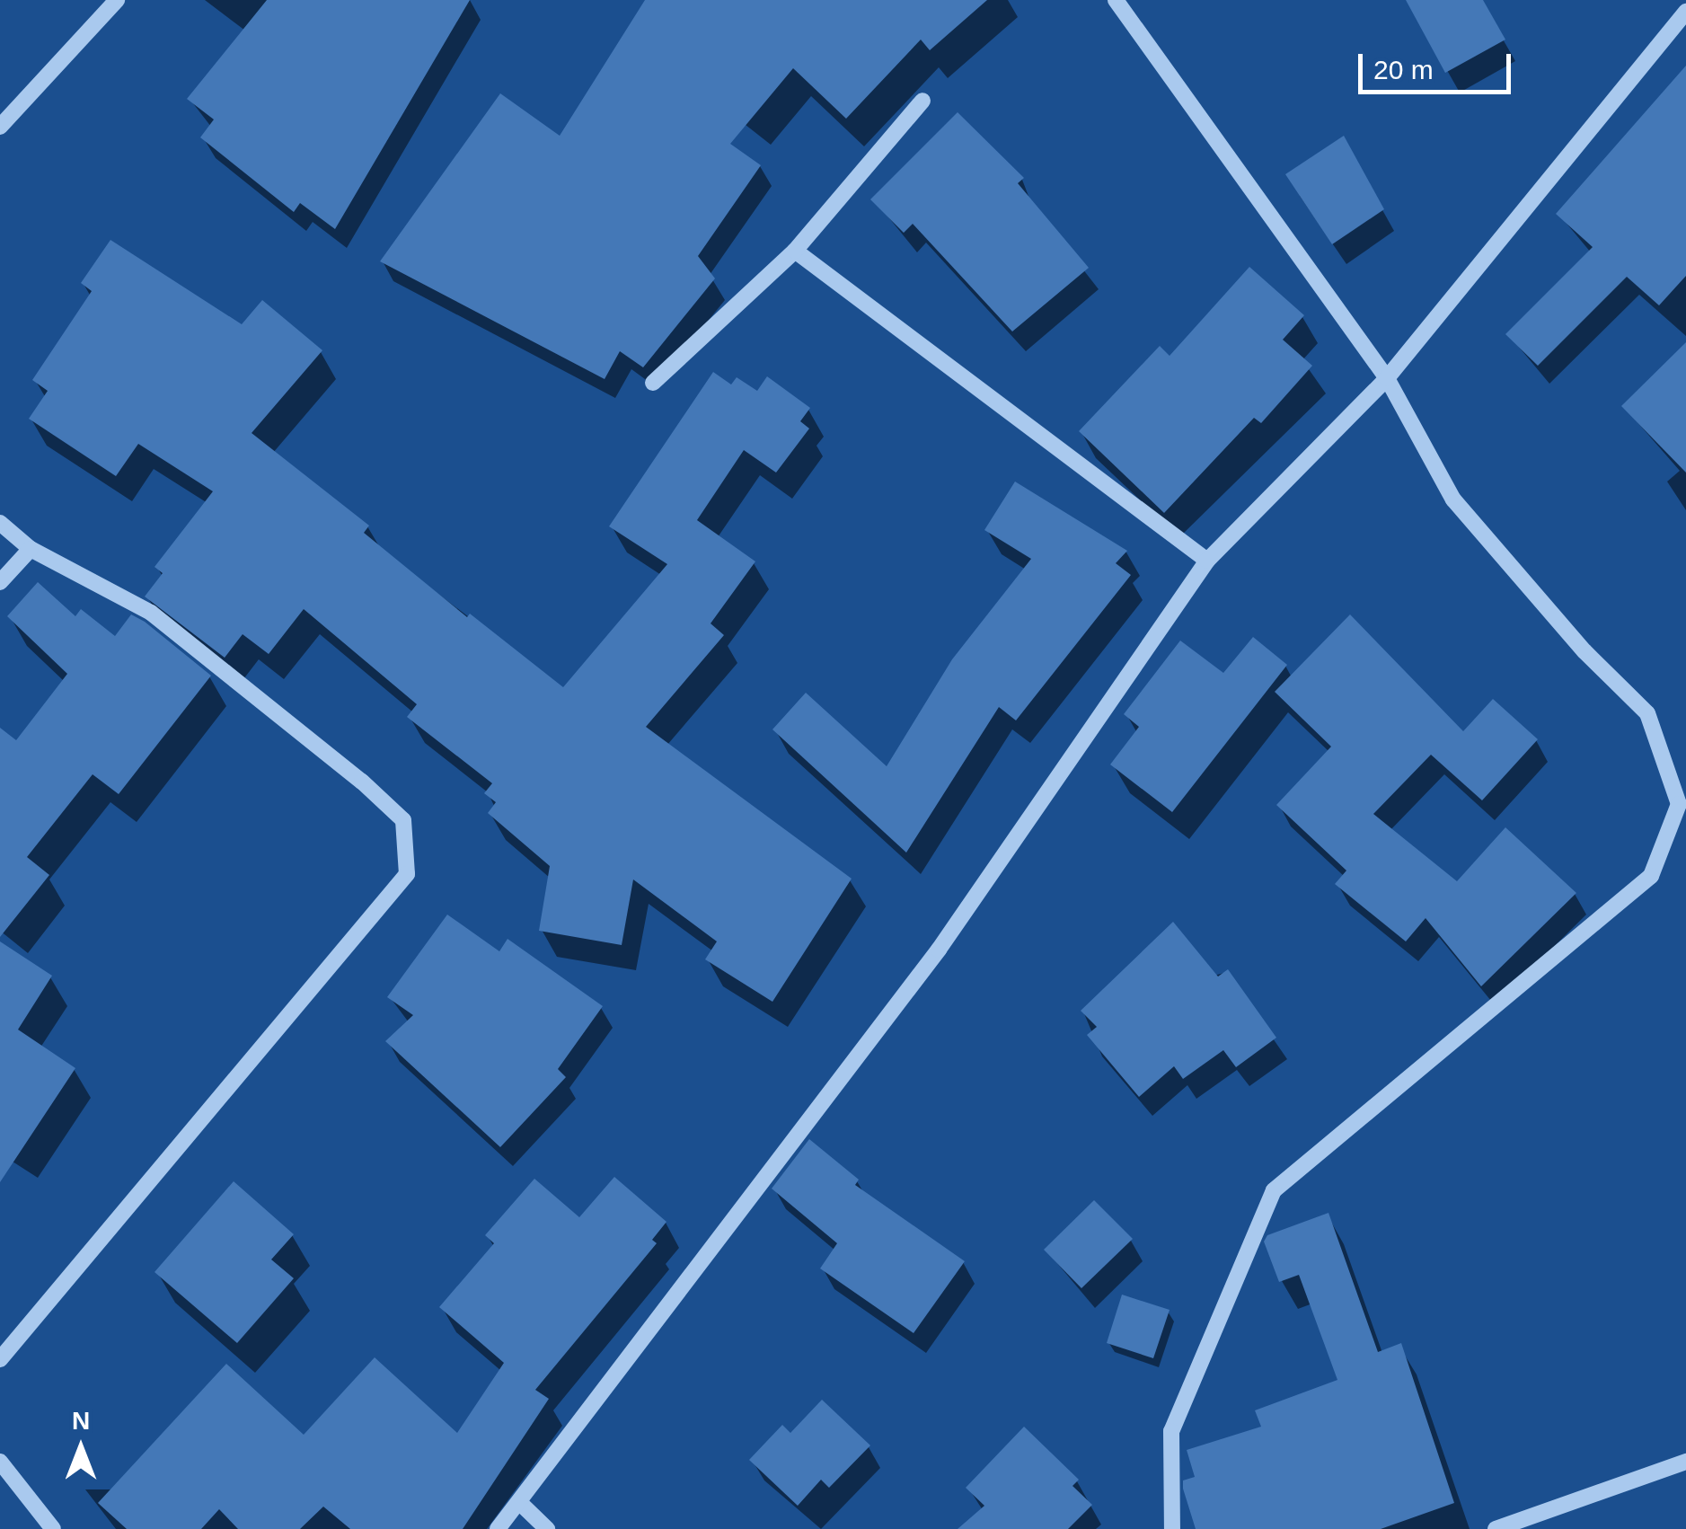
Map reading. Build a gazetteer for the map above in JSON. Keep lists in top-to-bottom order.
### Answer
{
  "scale_bar": "20 m",
  "north": "top"
}
